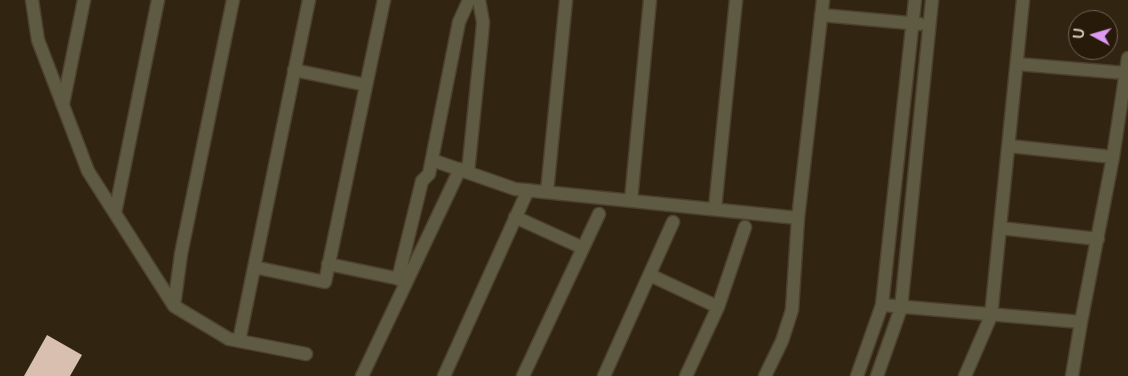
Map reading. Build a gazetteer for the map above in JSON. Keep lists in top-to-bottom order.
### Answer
{
  "north": "left"
}
